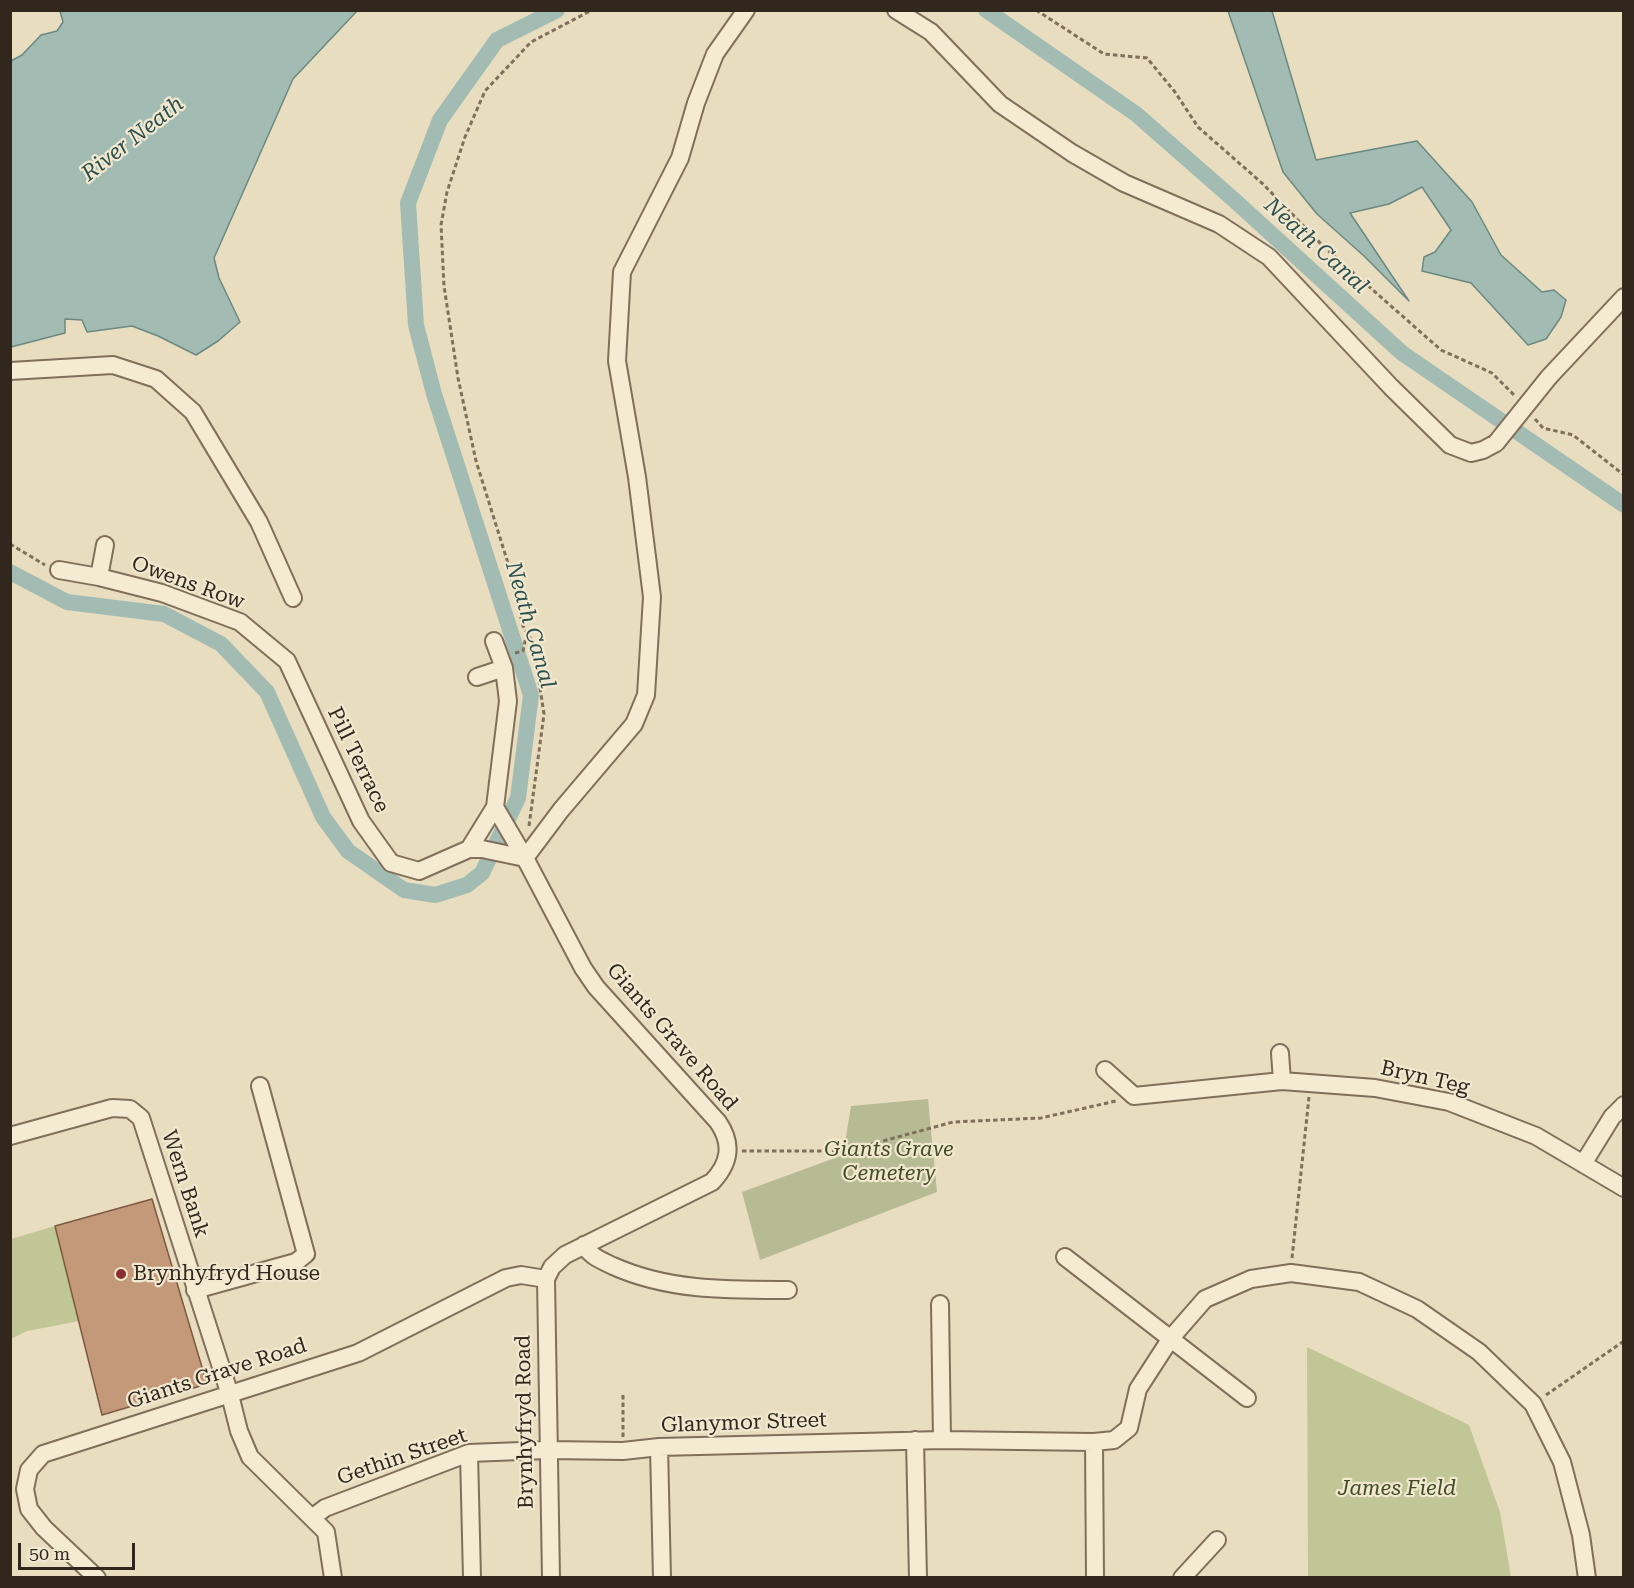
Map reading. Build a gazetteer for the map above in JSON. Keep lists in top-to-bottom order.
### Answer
{
  "streets": {
    "street": [
      "Owens Row",
      "Pill Terrace",
      "Giants Grave Road",
      "Bryn Teg",
      "Wern Bank",
      "Brynhyfryd Road",
      "Glanymor Street",
      "Gethin Street"
    ]
  },
  "crossings": [
    ["Owens Row", "Pill Terrace"],
    ["Giants Grave Road", "Wern Bank"],
    ["Giants Grave Road", "Brynhyfryd Road"],
    ["Wern Bank", "Gethin Street"],
    ["Brynhyfryd Road", "Glanymor Street"],
    ["Brynhyfryd Road", "Gethin Street"],
    ["Glanymor Street", "Gethin Street"]
  ],
  "water": ["River Neath", "Neath Canal"],
  "parks": ["Giants Grave Cemetery", "James Field"],
  "places": ["Brynhyfryd House"],
  "scale_bar": "50 m"
}
